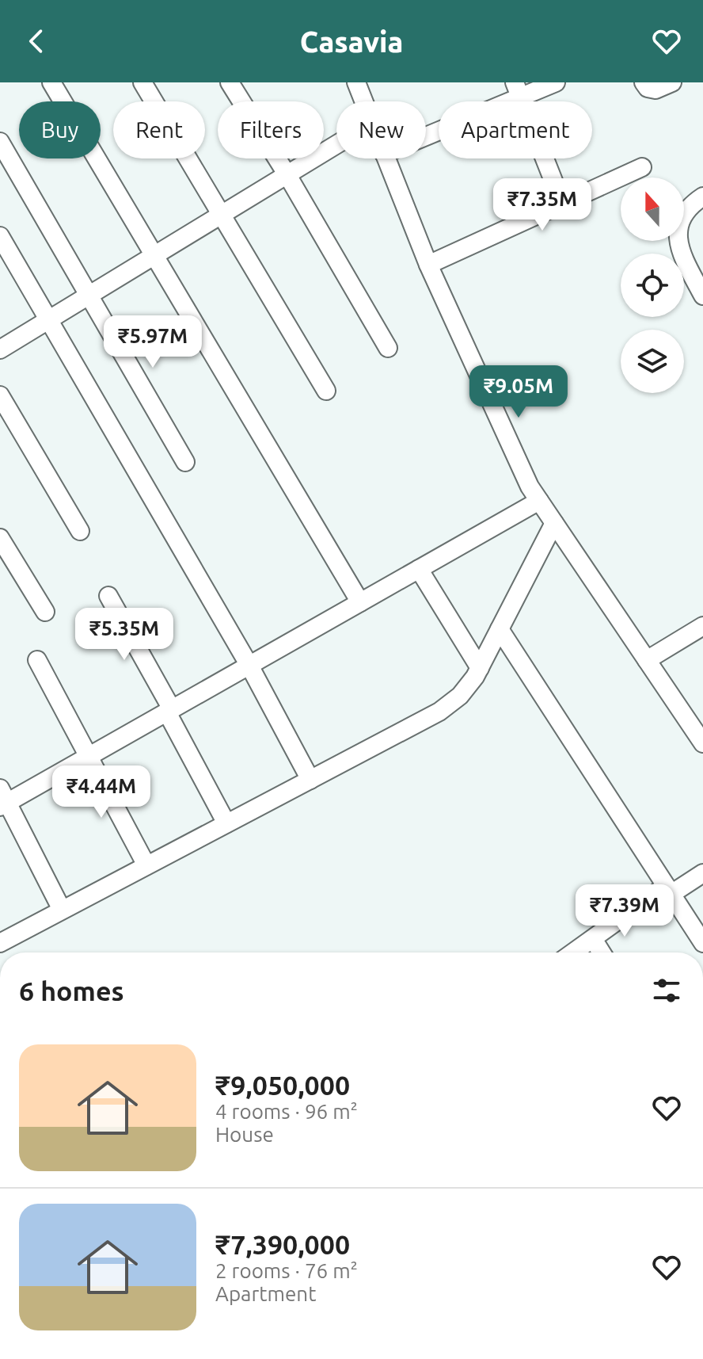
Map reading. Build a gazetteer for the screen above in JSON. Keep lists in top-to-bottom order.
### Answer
{
  "north": "top",
  "page": {
    "header": "Casavia",
    "chip": [
      "Buy",
      "Rent",
      "Filters",
      "New",
      "Apartment"
    ],
    "price": [
      "₹7.35M",
      "₹5.97M",
      "₹9.05M",
      "₹5.35M",
      "₹4.44M",
      "₹7.39M"
    ],
    "heading": "6 homes",
    "list": [
      {
        "name": "₹9,050,000",
        "note": "4 rooms · 96 m² · House"
      },
      {
        "name": "₹7,390,000",
        "note": "2 rooms · 76 m² · Apartment"
      }
    ]
  }
}
